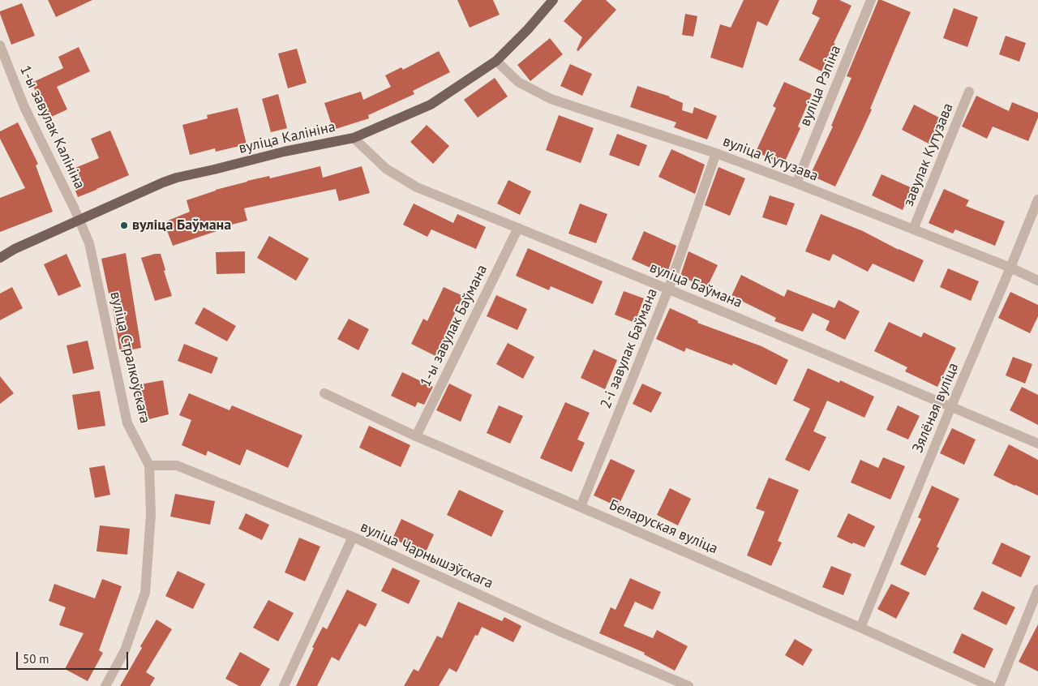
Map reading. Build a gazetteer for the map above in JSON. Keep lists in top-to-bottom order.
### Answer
{
  "streets": {
    "main road": ["вуліца Калініна"],
    "street": [
      "вуліца Рэпіна",
      "1-ы завулак Калініна",
      "завулак Кутузава",
      "вуліца Кутузава",
      "вуліца Баўмана",
      "1-ы завулак Баўмана",
      "2-і завулак Баўмана",
      "вуліца Стралкоўскага",
      "Зялёная вуліца",
      "Беларуская вуліца",
      "вуліца Чарнышэўскага"
    ]
  },
  "crossings": [
    ["вуліца Рэпіна", "вуліца Кутузава"],
    ["1-ы завулак Калініна", "вуліца Калініна"],
    ["1-ы завулак Калініна", "вуліца Стралкоўскага"],
    ["вуліца Калініна", "вуліца Кутузава"],
    ["вуліца Калініна", "вуліца Баўмана"],
    ["вуліца Калініна", "вуліца Стралкоўскага"],
    ["завулак Кутузава", "вуліца Кутузава"],
    ["вуліца Кутузава", "2-і завулак Баўмана"],
    ["вуліца Кутузава", "Зялёная вуліца"],
    ["вуліца Баўмана", "1-ы завулак Баўмана"],
    ["вуліца Баўмана", "2-і завулак Баўмана"],
    ["вуліца Баўмана", "Зялёная вуліца"],
    ["1-ы завулак Баўмана", "Беларуская вуліца"],
    ["2-і завулак Баўмана", "Беларуская вуліца"],
    ["вуліца Стралкоўскага", "вуліца Чарнышэўскага"],
    ["Зялёная вуліца", "Беларуская вуліца"]
  ],
  "places": ["вуліца Баўмана"],
  "scale_bar": "50 m"
}
